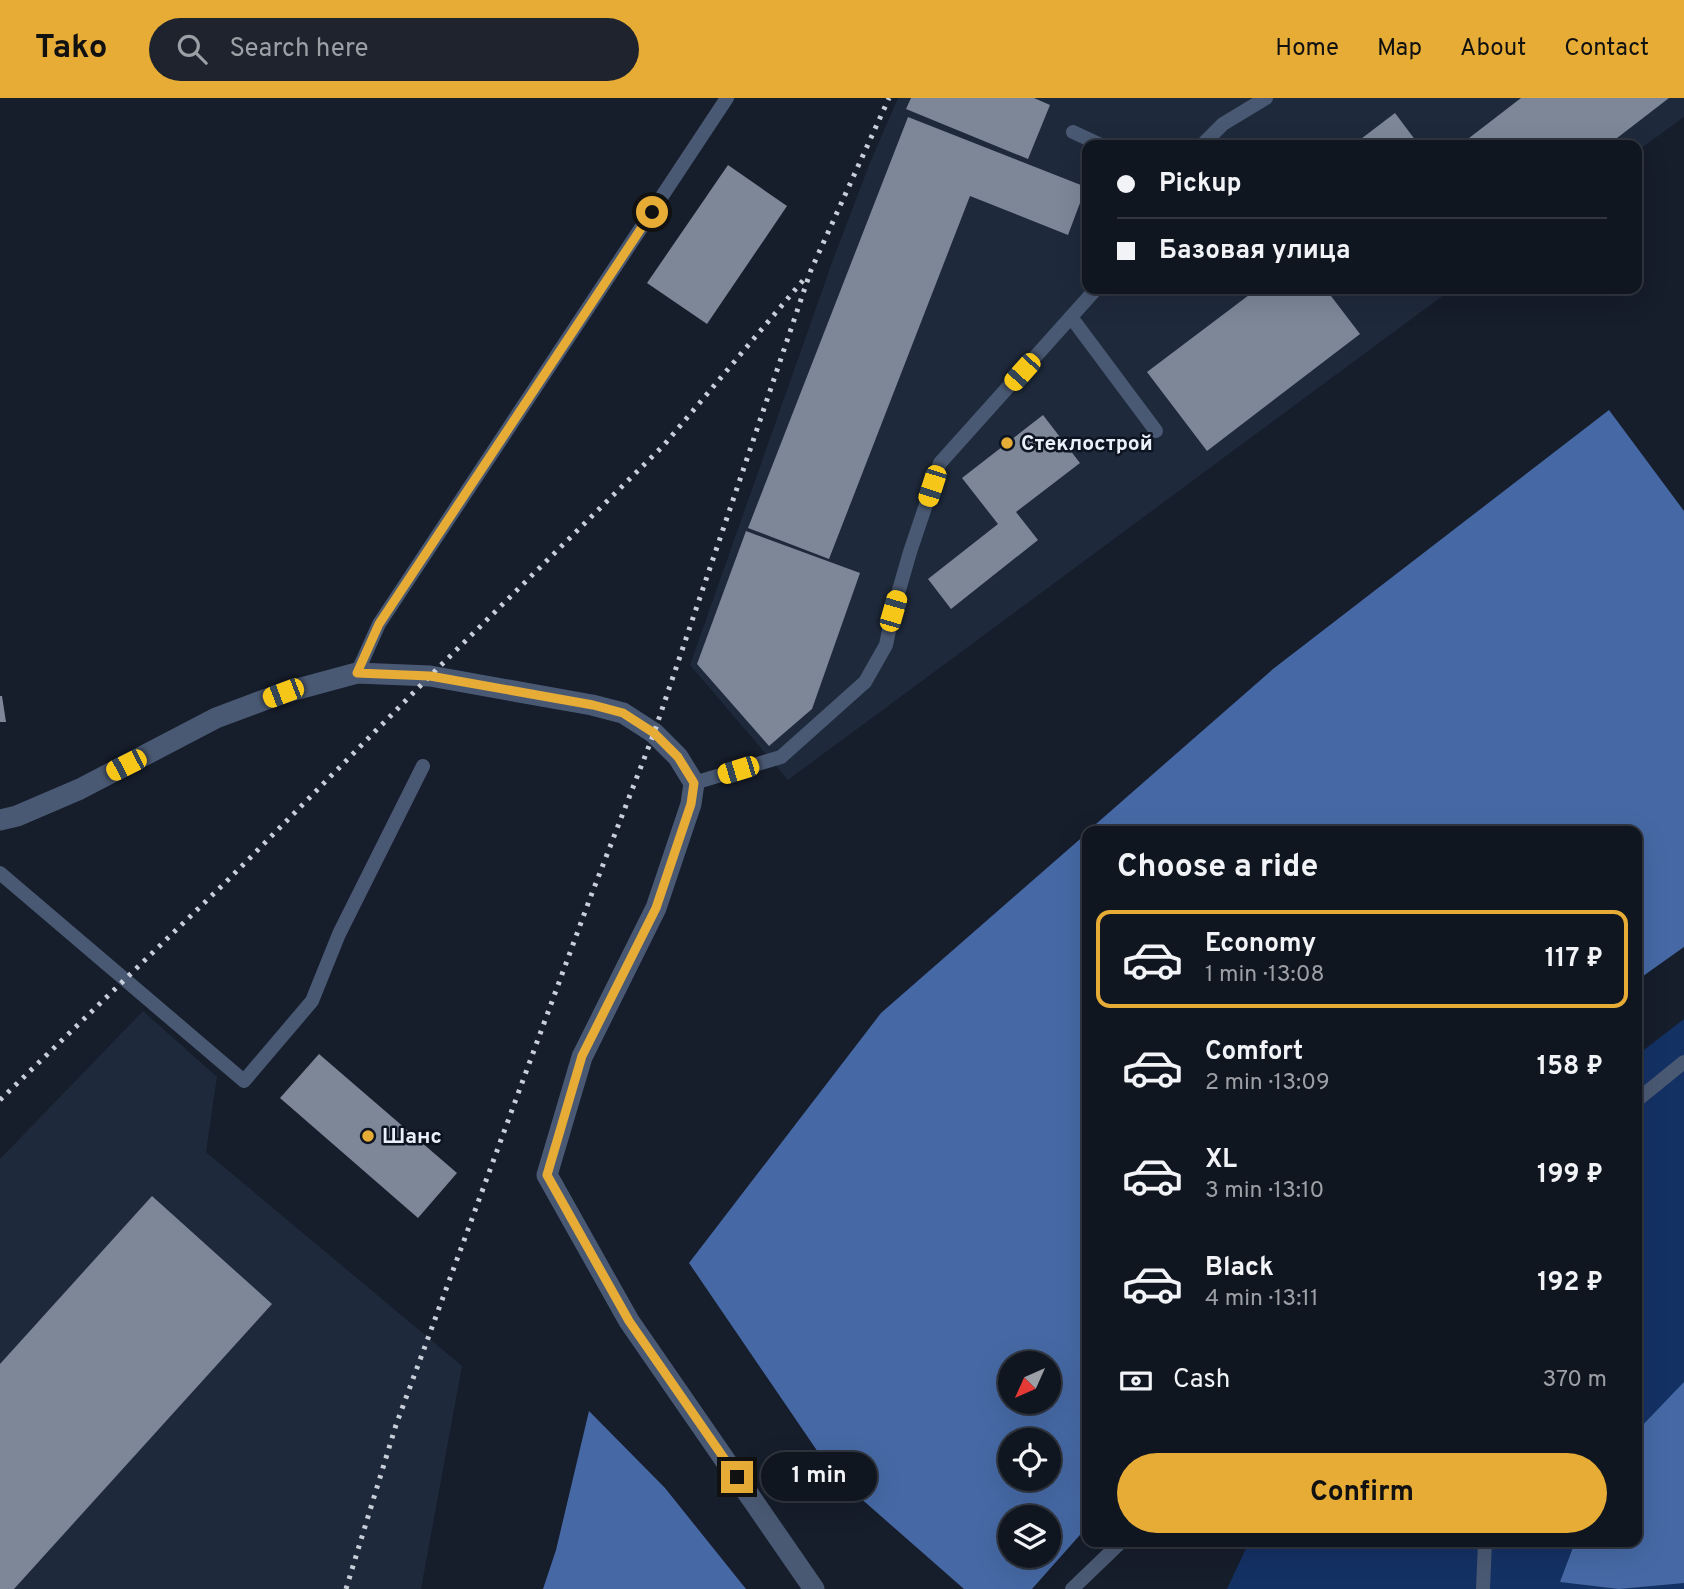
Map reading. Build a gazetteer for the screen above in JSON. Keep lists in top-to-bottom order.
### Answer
{
  "places": ["Стеклострой", "Шанс"],
  "north": "bottom left",
  "page": {
    "header": "Tako",
    "search": "Search here",
    "nav": [
      "Home",
      "Map",
      "About",
      "Contact"
    ],
    "banner": ["Pickup", "Базовая улица"],
    "heading": "Choose a ride",
    "list": [
      {
        "name": "Economy",
        "note": "1 min · 13:08",
        "value": "117 ₽"
      },
      {
        "name": "Comfort",
        "note": "2 min · 13:09",
        "value": "158 ₽"
      },
      {
        "name": "XL",
        "note": "3 min · 13:10",
        "value": "199 ₽"
      },
      {
        "name": "Black",
        "note": "4 min · 13:11",
        "value": "192 ₽"
      }
    ],
    "pay": ["Cash", "370 m"],
    "buttons": "Confirm",
    "bubble": "1 min"
  }
}
